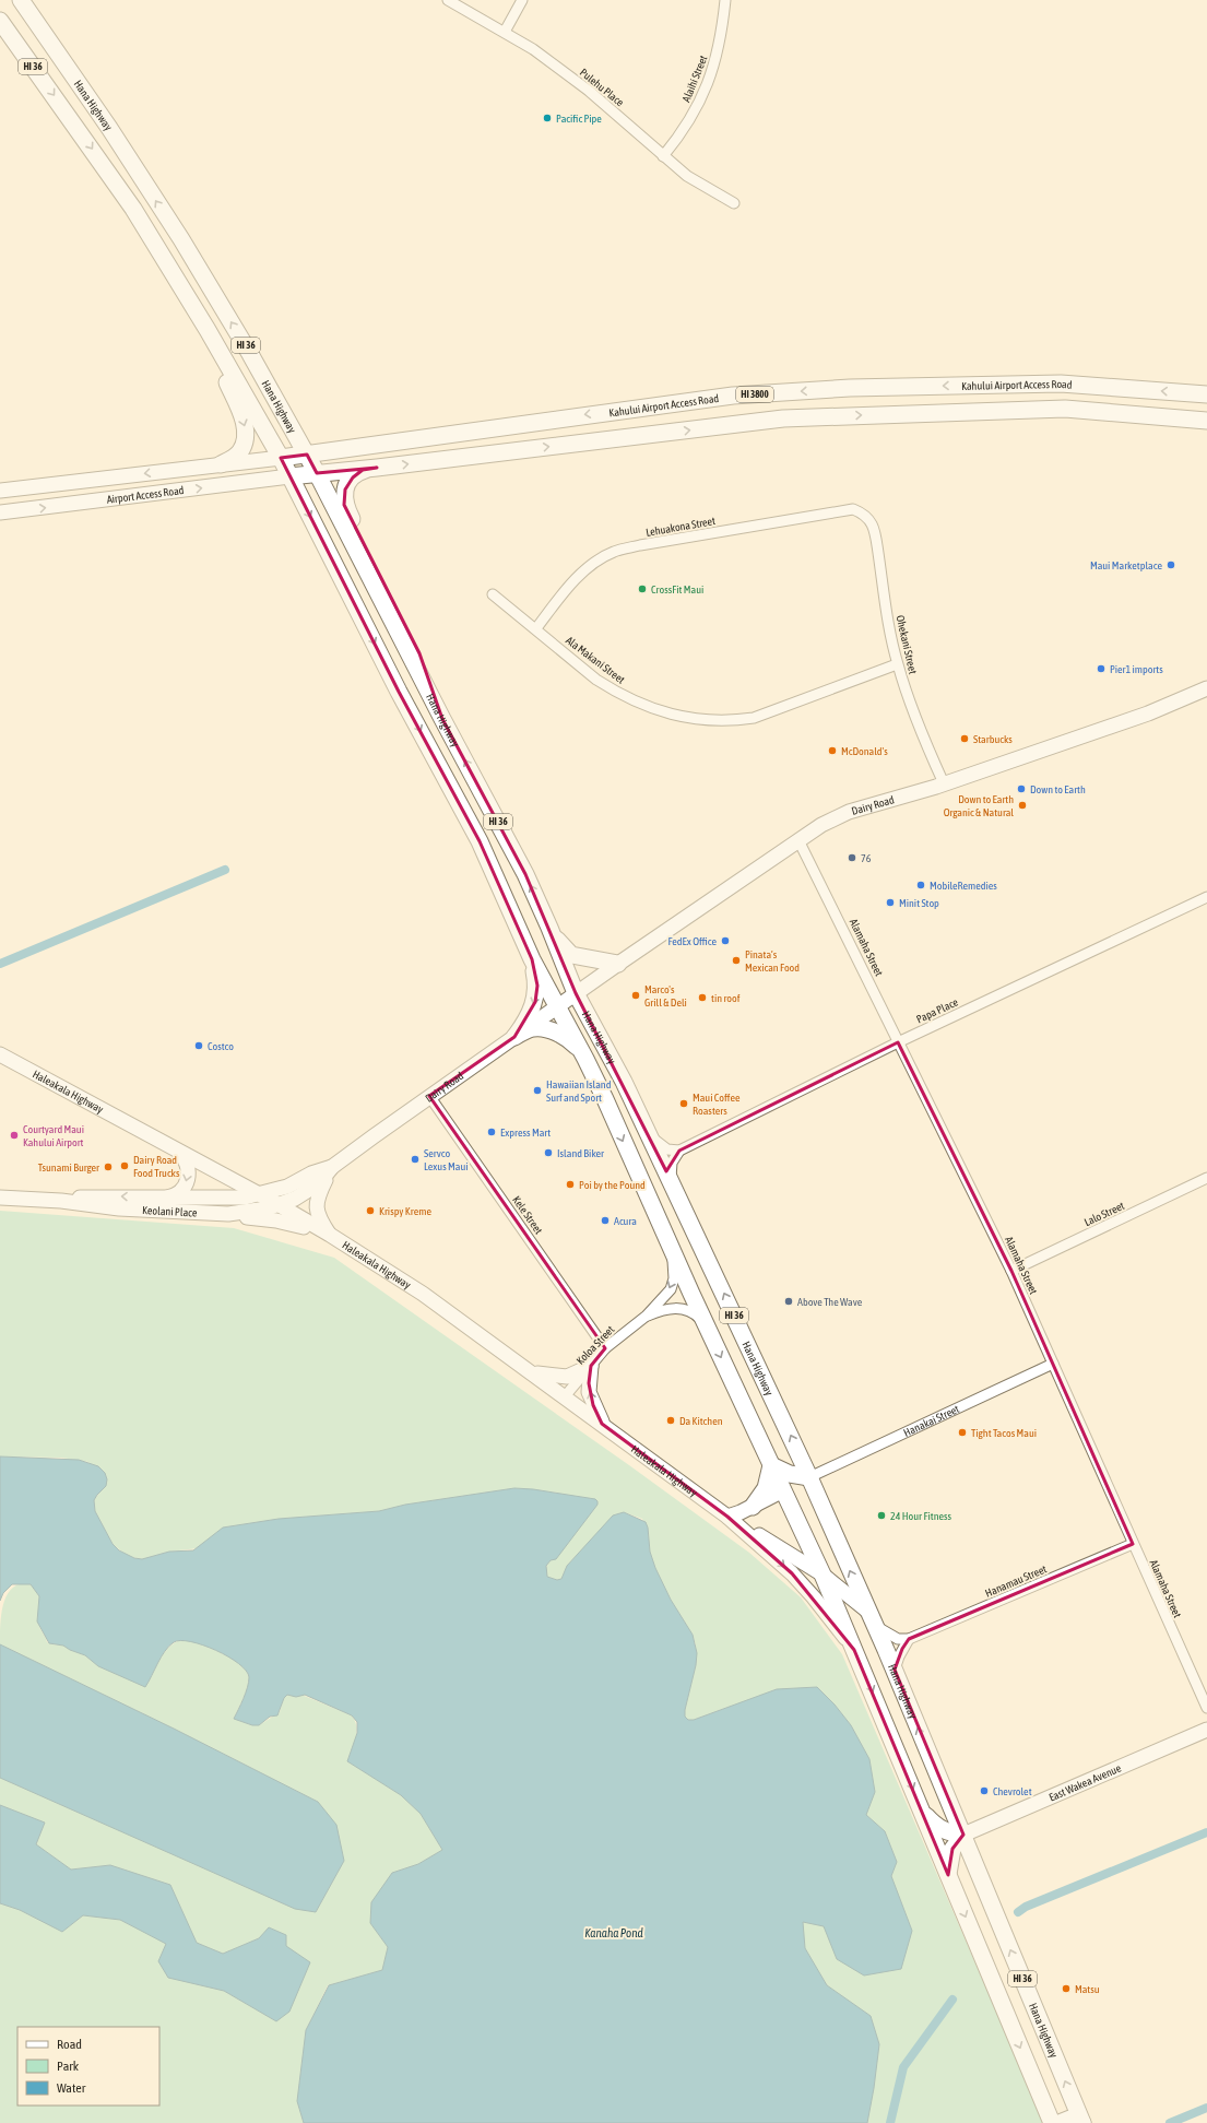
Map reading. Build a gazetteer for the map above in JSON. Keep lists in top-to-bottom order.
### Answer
{
  "streets": {
    "main road": [
      "HI 36",
      "Hana Highway",
      "Kahului Airport Access Road",
      "HI 3800"
    ],
    "street": [
      "Alaihi Street",
      "Pulehu Place",
      "Airport Access Road",
      "Lehuakona Street",
      "Ohekani Street",
      "Ala Makani Street",
      "Dairy Road",
      "Alamaha Street",
      "Papa Place",
      "Haleakala Highway",
      "Keolani Place",
      "Lalo Street",
      "Kele Street",
      "Koloa Street",
      "Hanakai Street",
      "Hanamau Street",
      "East Wakea Avenue"
    ]
  },
  "crossings": [
    ["HI 36", "Hana Highway"],
    ["HI 36", "East Wakea Avenue"],
    ["Alaihi Street", "Pulehu Place"],
    ["Hana Highway", "Kahului Airport Access Road"],
    ["Hana Highway", "Airport Access Road"],
    ["Hana Highway", "Dairy Road"],
    ["Hana Highway", "Haleakala Highway"],
    ["Hana Highway", "Koloa Street"],
    ["Hana Highway", "Hanakai Street"],
    ["Hana Highway", "East Wakea Avenue"],
    ["Kahului Airport Access Road", "Airport Access Road"],
    ["Lehuakona Street", "Ohekani Street"],
    ["Lehuakona Street", "Ala Makani Street"],
    ["Ohekani Street", "Ala Makani Street"],
    ["Ohekani Street", "Dairy Road"],
    ["Dairy Road", "Alamaha Street"],
    ["Dairy Road", "Haleakala Highway"],
    ["Dairy Road", "Keolani Place"],
    ["Dairy Road", "Kele Street"],
    ["Alamaha Street", "Papa Place"],
    ["Alamaha Street", "Lalo Street"],
    ["Alamaha Street", "Hanakai Street"],
    ["Alamaha Street", "Hanamau Street"],
    ["Haleakala Highway", "Keolani Place"],
    ["Haleakala Highway", "Koloa Street"],
    ["Kele Street", "Koloa Street"]
  ],
  "water": ["Kanaha Pond"],
  "places": [
    "Pacific Pipe",
    "Maui Marketplace",
    "CrossFit Maui",
    "Pier1 imports",
    "Starbucks",
    "McDonald's",
    "Down to Earth",
    "Down to Earth Organic & Natural",
    "76",
    "MobileRemedies",
    "Minit Stop",
    "FedEx Office",
    "Pinata’s Mexican Food",
    "Marco's Grill & Deli",
    "tin roof",
    "Costco",
    "Hawaiian Island Surf and Sport",
    "Maui Coffee Roasters",
    "Express Mart",
    "Courtyard Maui Kahului Airport",
    "Island Biker",
    "Servco Lexus Maui",
    "Dairy Road Food Trucks",
    "Tsunami Burger",
    "Poi by the Pound",
    "Krispy Kreme",
    "Acura",
    "Above The Wave",
    "Da Kitchen",
    "Tight Tacos Maui",
    "24 Hour Fitness",
    "Chevrolet",
    "Matsu"
  ],
  "legend": ["Road", "Park", "Water"]
}
